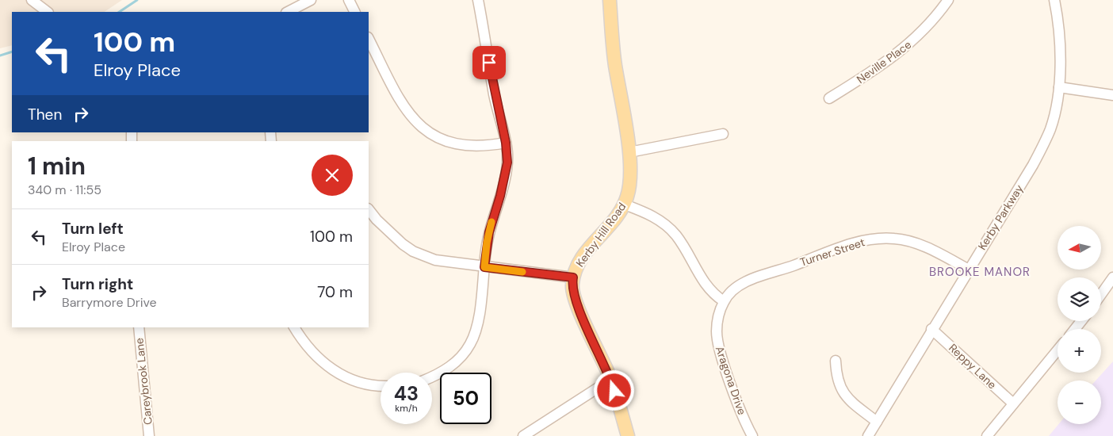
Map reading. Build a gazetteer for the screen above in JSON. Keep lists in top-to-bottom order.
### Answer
{
  "streets": {
    "main road": ["Kerby Hill Road"],
    "street": [
      "Neville Place",
      "Kerby Parkway",
      "Turner Street",
      "Reppy Lane",
      "Aragona Drive",
      "Careybrook Lane"
    ]
  },
  "crossings": [
    ["Kerby Parkway", "Turner Street"],
    ["Kerby Parkway", "Reppy Lane"],
    ["Turner Street", "Aragona Drive"]
  ],
  "districts": ["BROOKE MANOR"],
  "north": "left",
  "page": {
    "turn": ["100 m", "Elroy Place"],
    "then": "Then",
    "heading": ["1 min", "340 m · 11:55"],
    "list": [
      {
        "name": "Turn left",
        "note": "Elroy Place",
        "value": "100 m"
      },
      {
        "name": "Turn right",
        "note": "Barrymore Drive",
        "value": "70 m"
      }
    ],
    "map_buttons": ["+", "−"],
    "speed": "43 km/h",
    "limit": "50"
  }
}
